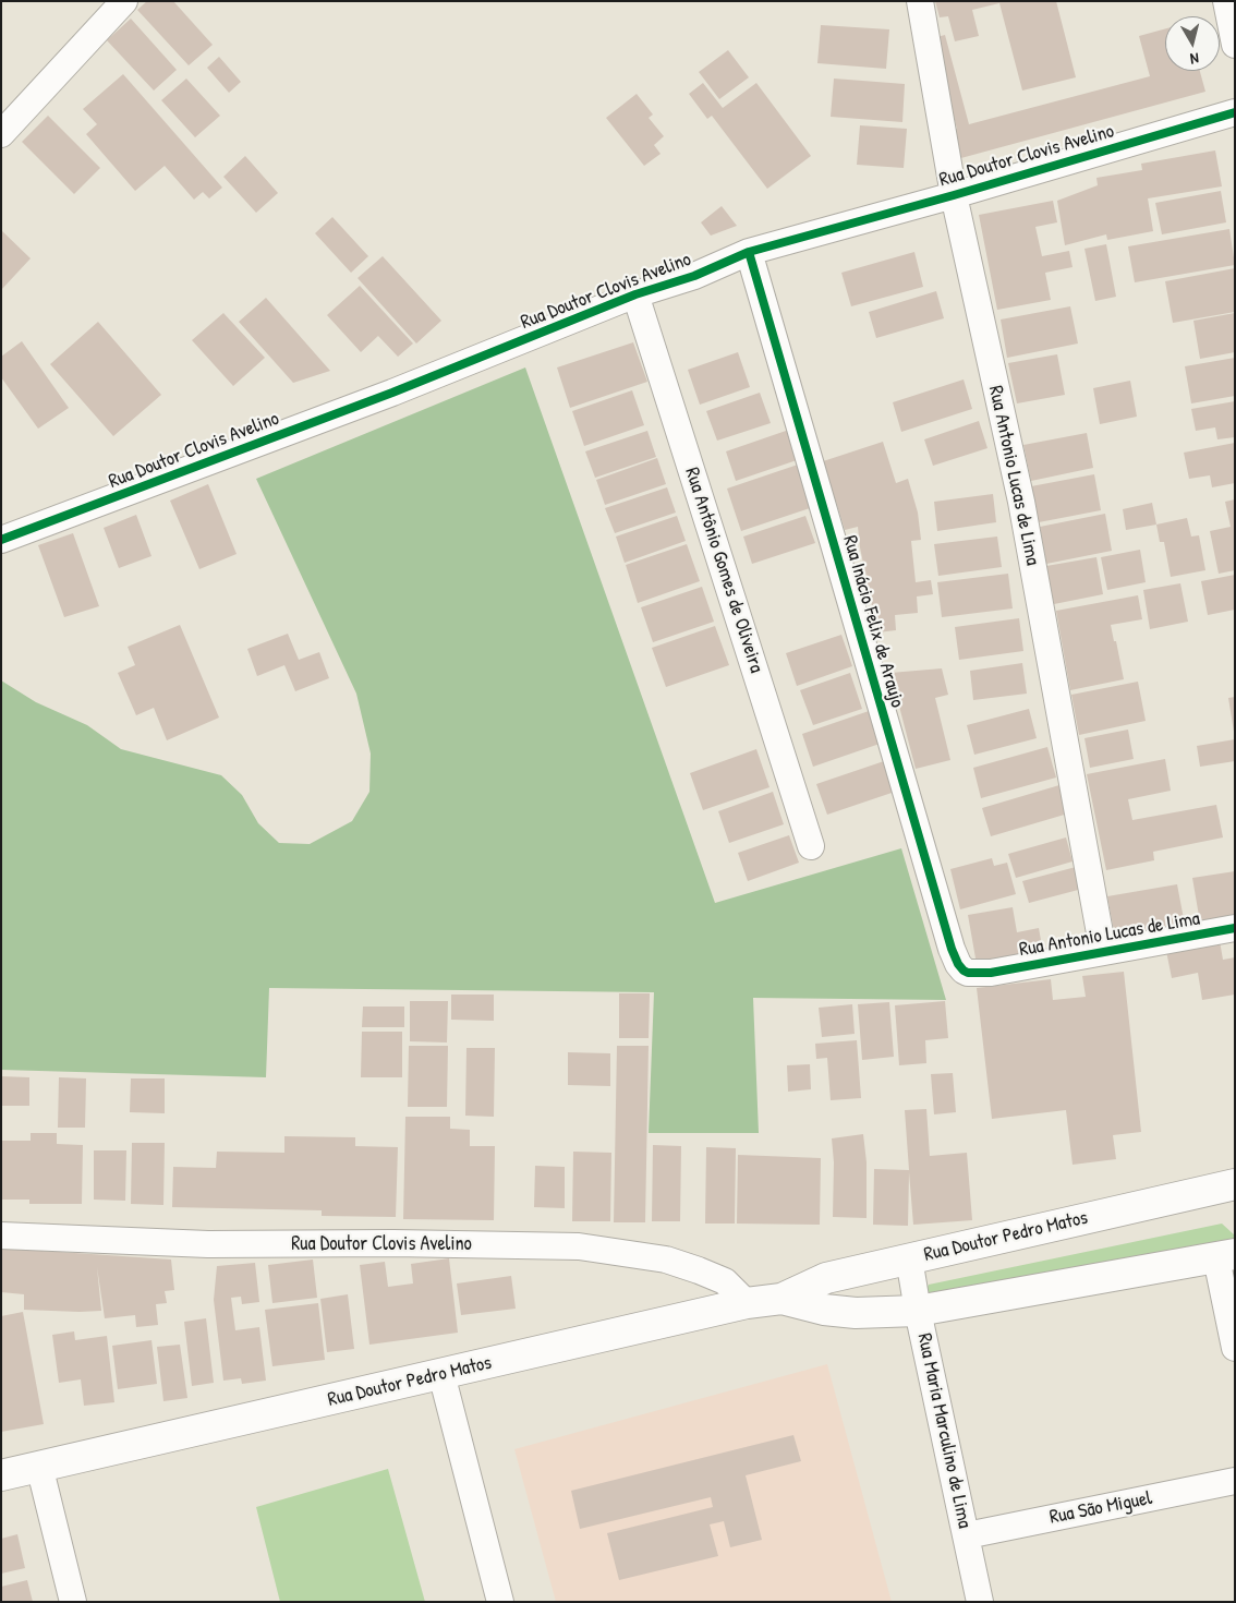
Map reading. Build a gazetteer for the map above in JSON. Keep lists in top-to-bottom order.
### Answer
{
  "streets": {
    "main road": ["Rua Doutor Pedro Matos"],
    "street": [
      "Rua Doutor Clovis Avelino",
      "Rua Antonio Lucas de Lima",
      "Rua Antônio Gomes de Oliveira",
      "Rua Inácio Felix de Araujo",
      "Rua Maria Marculino de Lima",
      "Rua São Miguel"
    ]
  },
  "crossings": [
    ["Rua Doutor Clovis Avelino", "Rua Antonio Lucas de Lima"],
    ["Rua Doutor Clovis Avelino", "Rua Antônio Gomes de Oliveira"],
    ["Rua Doutor Clovis Avelino", "Rua Inácio Felix de Araujo"],
    ["Rua Doutor Clovis Avelino", "Rua Doutor Pedro Matos"],
    ["Rua Antonio Lucas de Lima", "Rua Inácio Felix de Araujo"],
    ["Rua Doutor Pedro Matos", "Rua Maria Marculino de Lima"],
    ["Rua Maria Marculino de Lima", "Rua São Miguel"]
  ],
  "north": "bottom"
}
